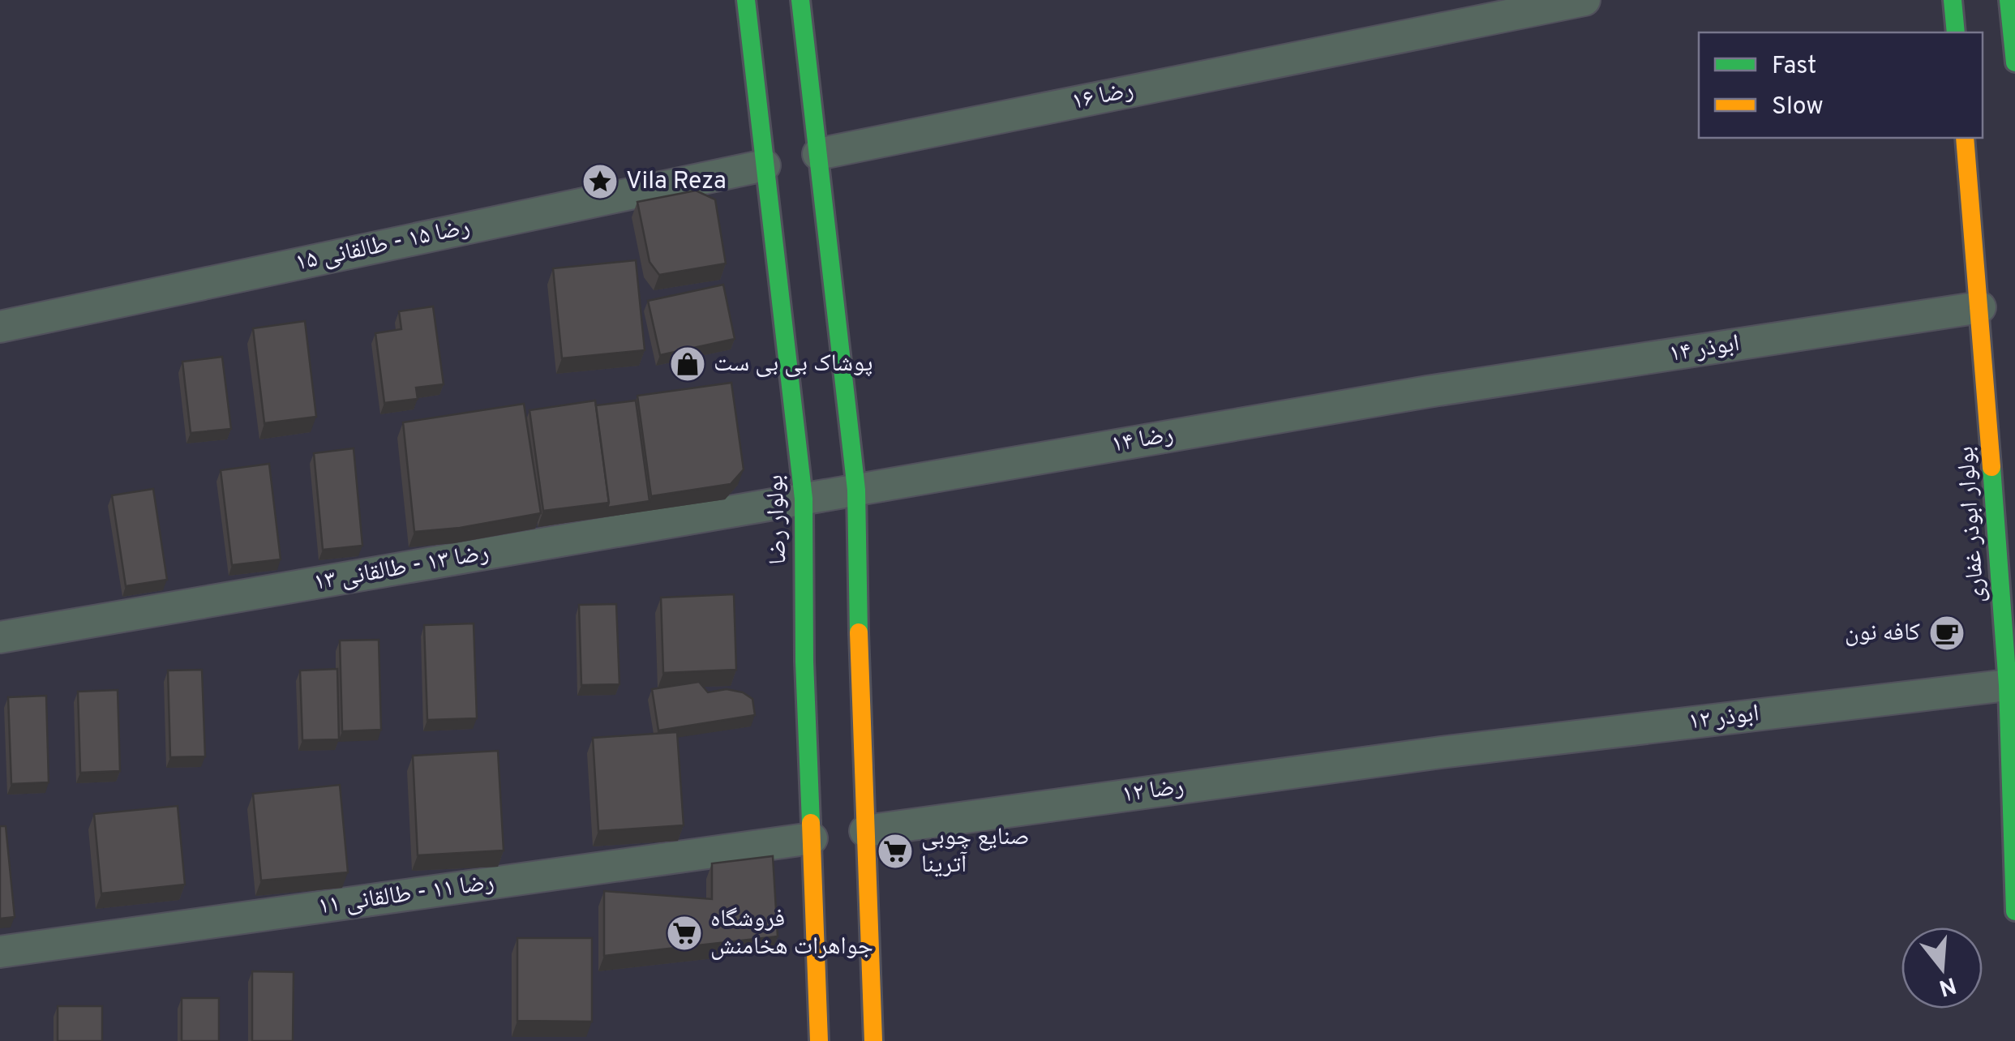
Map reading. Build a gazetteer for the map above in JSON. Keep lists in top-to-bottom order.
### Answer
{
  "streets": {
    "street": [
      "رضا ۱۶",
      "رضا ۱۵ - طالقانی ۱۵",
      "ابوذر ۱۴",
      "رضا ۱۴",
      "بولوار رضا",
      "بولوار ابوذر غفاری",
      "رضا ۱۳ - طالقانی ۱۳",
      "ابوذر ۱۲",
      "رضا ۱۲",
      "رضا ۱۱ - طالقانی ۱۱"
    ]
  },
  "crossings": [
    ["رضا ۱۵ - طالقانی ۱۵", "بولوار رضا"],
    ["ابوذر ۱۴", "رضا ۱۴"],
    ["ابوذر ۱۴", "بولوار ابوذر غفاری"],
    ["رضا ۱۴", "بولوار رضا"],
    ["رضا ۱۴", "رضا ۱۳ - طالقانی ۱۳"],
    ["بولوار رضا", "رضا ۱۳ - طالقانی ۱۳"],
    ["بولوار رضا", "رضا ۱۱ - طالقانی ۱۱"],
    ["بولوار ابوذر غفاری", "ابوذر ۱۲"],
    ["ابوذر ۱۲", "رضا ۱۲"]
  ],
  "places": {
    "place": ["Vila Reza"],
    "shop": ["پوشاک بی بی ست"],
    "cafe": ["کافه نون"],
    "supermarket": ["صنایع چوبی آترینا", "فروشگاه جواهرات هخامنش"]
  },
  "legend": ["Fast", "Slow"],
  "north": "bottom"
}
